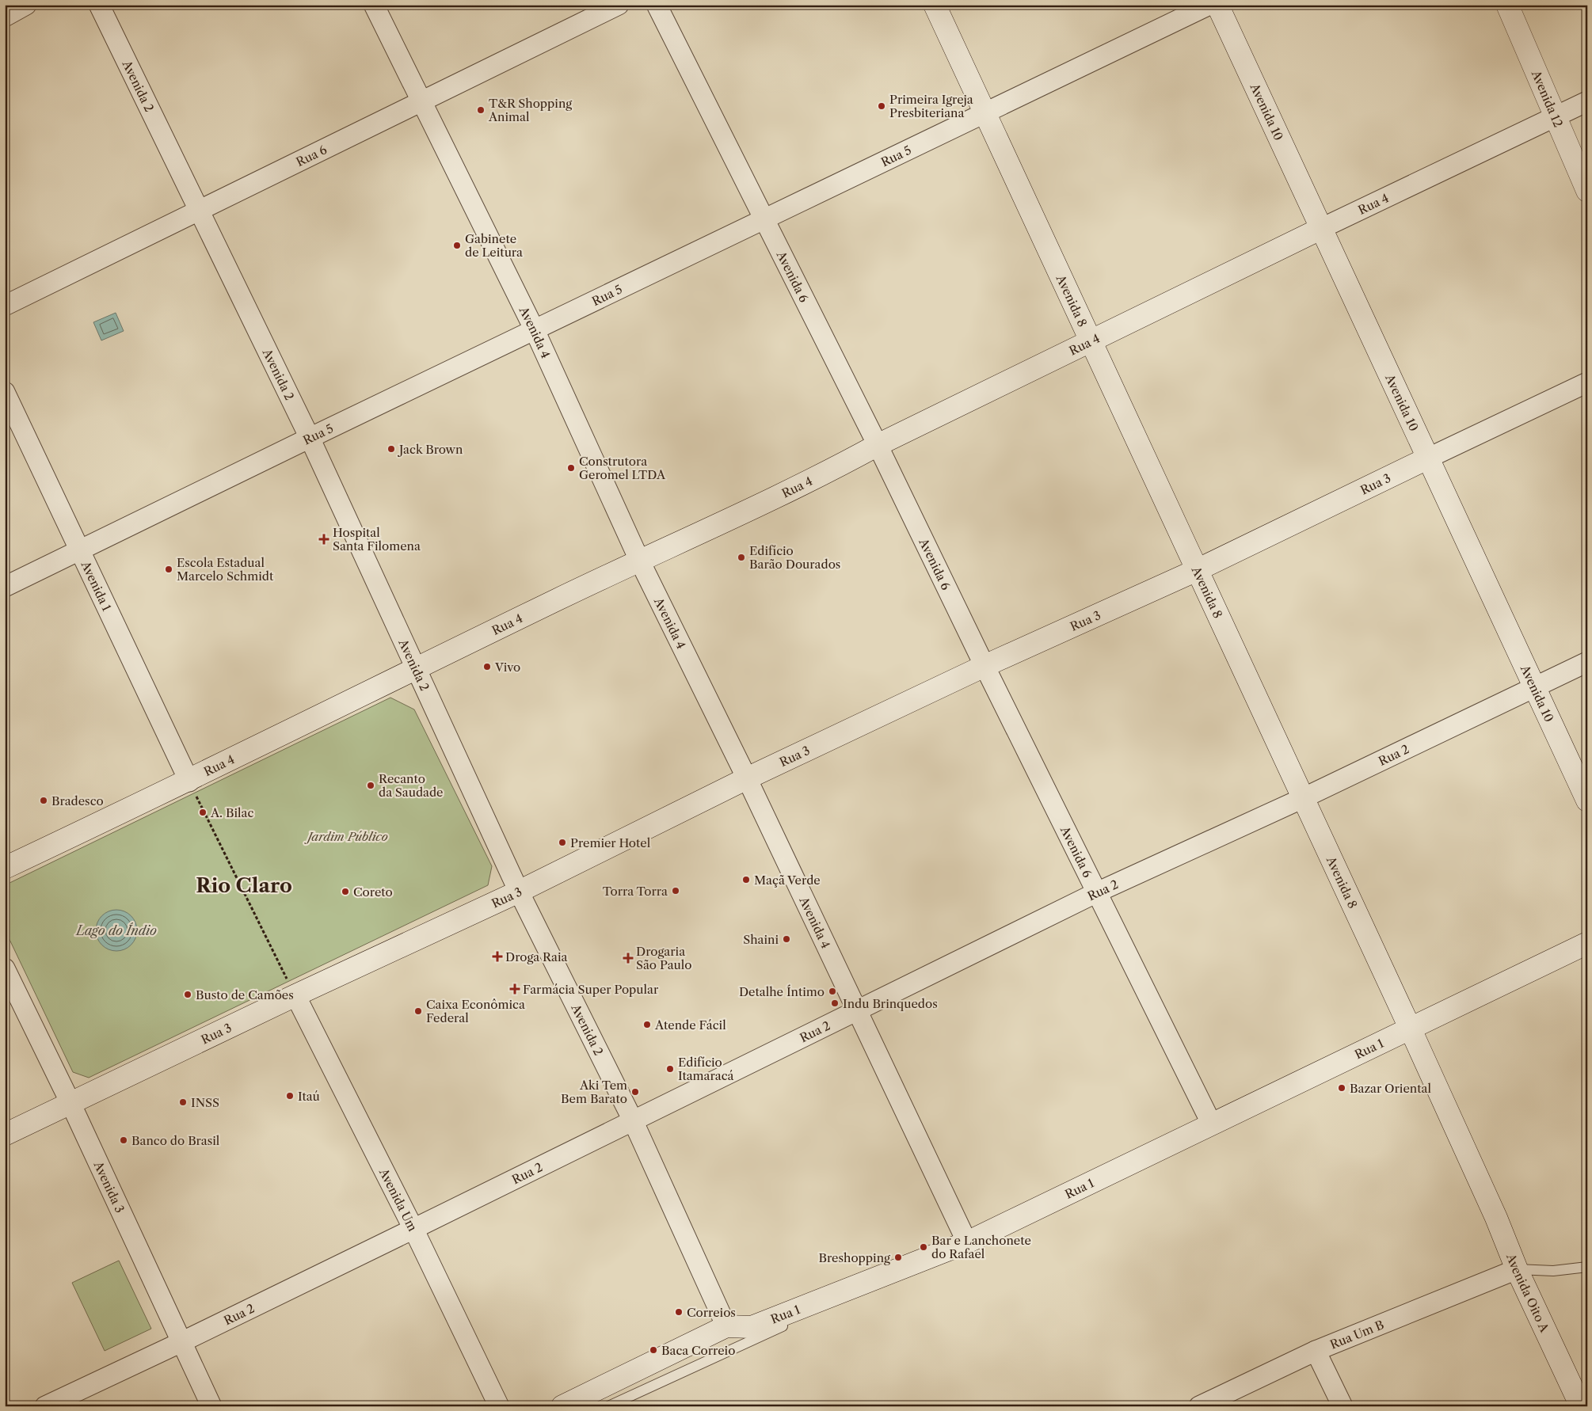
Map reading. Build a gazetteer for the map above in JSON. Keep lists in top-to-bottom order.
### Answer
{
  "streets": {
    "main road": [
      "Avenida 12",
      "Avenida 10",
      "Rua 4",
      "Avenida 8",
      "Rua 3",
      "Rua 1",
      "Avenida Oito A"
    ],
    "street": [
      "Avenida 2",
      "Rua 6",
      "Rua 5",
      "Avenida 6",
      "Avenida 4",
      "Avenida 1",
      "Rua 2",
      "Avenida 3",
      "Avenida Um",
      "Rua Um B"
    ]
  },
  "crossings": [
    ["Avenida 2", "Rua 6"],
    ["Avenida 2", "Rua 5"],
    ["Avenida 2", "Rua 4"],
    ["Avenida 2", "Rua 3"],
    ["Avenida 2", "Rua 2"],
    ["Avenida 2", "Rua 1"],
    ["Avenida 12", "Rua 4"],
    ["Avenida 10", "Rua 4"],
    ["Avenida 10", "Rua 3"],
    ["Avenida 10", "Rua 2"],
    ["Rua 6", "Avenida 4"],
    ["Rua 5", "Avenida 6"],
    ["Rua 5", "Avenida 8"],
    ["Rua 5", "Avenida 4"],
    ["Rua 5", "Avenida 1"],
    ["Rua 4", "Avenida 6"],
    ["Rua 4", "Avenida 8"],
    ["Rua 4", "Avenida 4"],
    ["Rua 4", "Avenida 1"],
    ["Avenida 6", "Rua 3"],
    ["Avenida 6", "Rua 2"],
    ["Avenida 6", "Rua 1"],
    ["Avenida 8", "Rua 3"],
    ["Avenida 8", "Rua 2"],
    ["Avenida 8", "Rua 1"],
    ["Avenida 8", "Avenida Oito A"],
    ["Avenida 4", "Rua 3"],
    ["Avenida 4", "Rua 2"],
    ["Avenida 4", "Rua 1"],
    ["Rua 3", "Avenida 3"],
    ["Rua 3", "Avenida Um"],
    ["Rua 2", "Avenida 3"],
    ["Rua 2", "Avenida Um"],
    ["Avenida Oito A", "Rua Um B"]
  ],
  "districts": ["Rio Claro"],
  "water": ["Lago do Índio"],
  "parks": ["Jardim Público"],
  "places": {
    "other": [
      "Primeira Igreja Presbiteriana",
      "T&R Shopping Animal",
      "Gabinete de Leitura",
      "Jack Brown",
      "Construtora Geromel LTDA",
      "Edifício Barão Dourados",
      "Escola Estadual Marcelo Schmidt",
      "Vivo",
      "Recanto da Saudade",
      "Bradesco",
      "A. Bilac",
      "Premier Hotel",
      "Maçã Verde",
      "Torra Torra",
      "Coreto",
      "Shaini",
      "Detalhe Íntimo",
      "Busto de Camões",
      "Indu Brinquedos",
      "Caixa Econômica Federal",
      "Atende Fácil",
      "Edifício Itamaracá",
      "Bazar Oriental",
      "Aki Tem Bem Barato",
      "Itaú",
      "INSS",
      "Banco do Brasil",
      "Bar e Lanchonete do Rafael",
      "Breshopping",
      "Correios",
      "Baca Correio"
    ],
    "health": [
      "Hospital Santa Filomena",
      "Droga Raia",
      "Drogaria São Paulo",
      "Farmácia Super Popular"
    ]
  }
}
